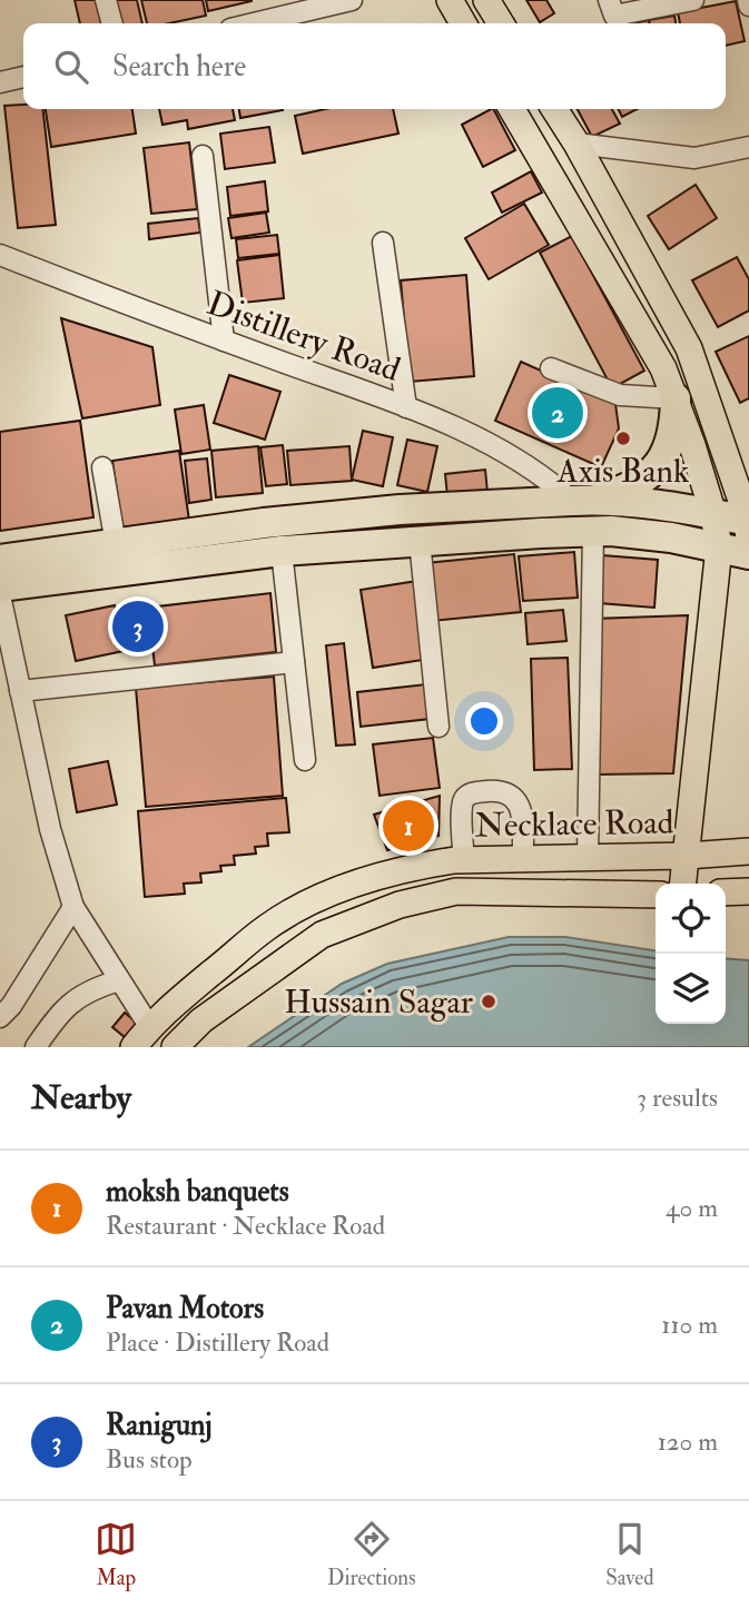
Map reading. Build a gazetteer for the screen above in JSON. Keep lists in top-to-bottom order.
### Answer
{
  "streets": {
    "main road": ["Necklace Road"],
    "street": ["Distillery Road"]
  },
  "places": ["Axis Bank", "Hussain Sagar"],
  "page": {
    "search": "Search here",
    "pins": ["2", "3", "1"],
    "heading": ["Nearby", "3 results"],
    "list": [
      {
        "mark": "1",
        "name": "moksh banquets",
        "note": "Restaurant · Necklace Road",
        "value": "40 m"
      },
      {
        "mark": "2",
        "name": "Pavan Motors",
        "note": "Place · Distillery Road",
        "value": "110 m"
      },
      {
        "mark": "3",
        "name": "Ranigunj",
        "note": "Bus stop",
        "value": "120 m"
      }
    ],
    "nav": ["Map", "Directions", "Saved"]
  }
}
